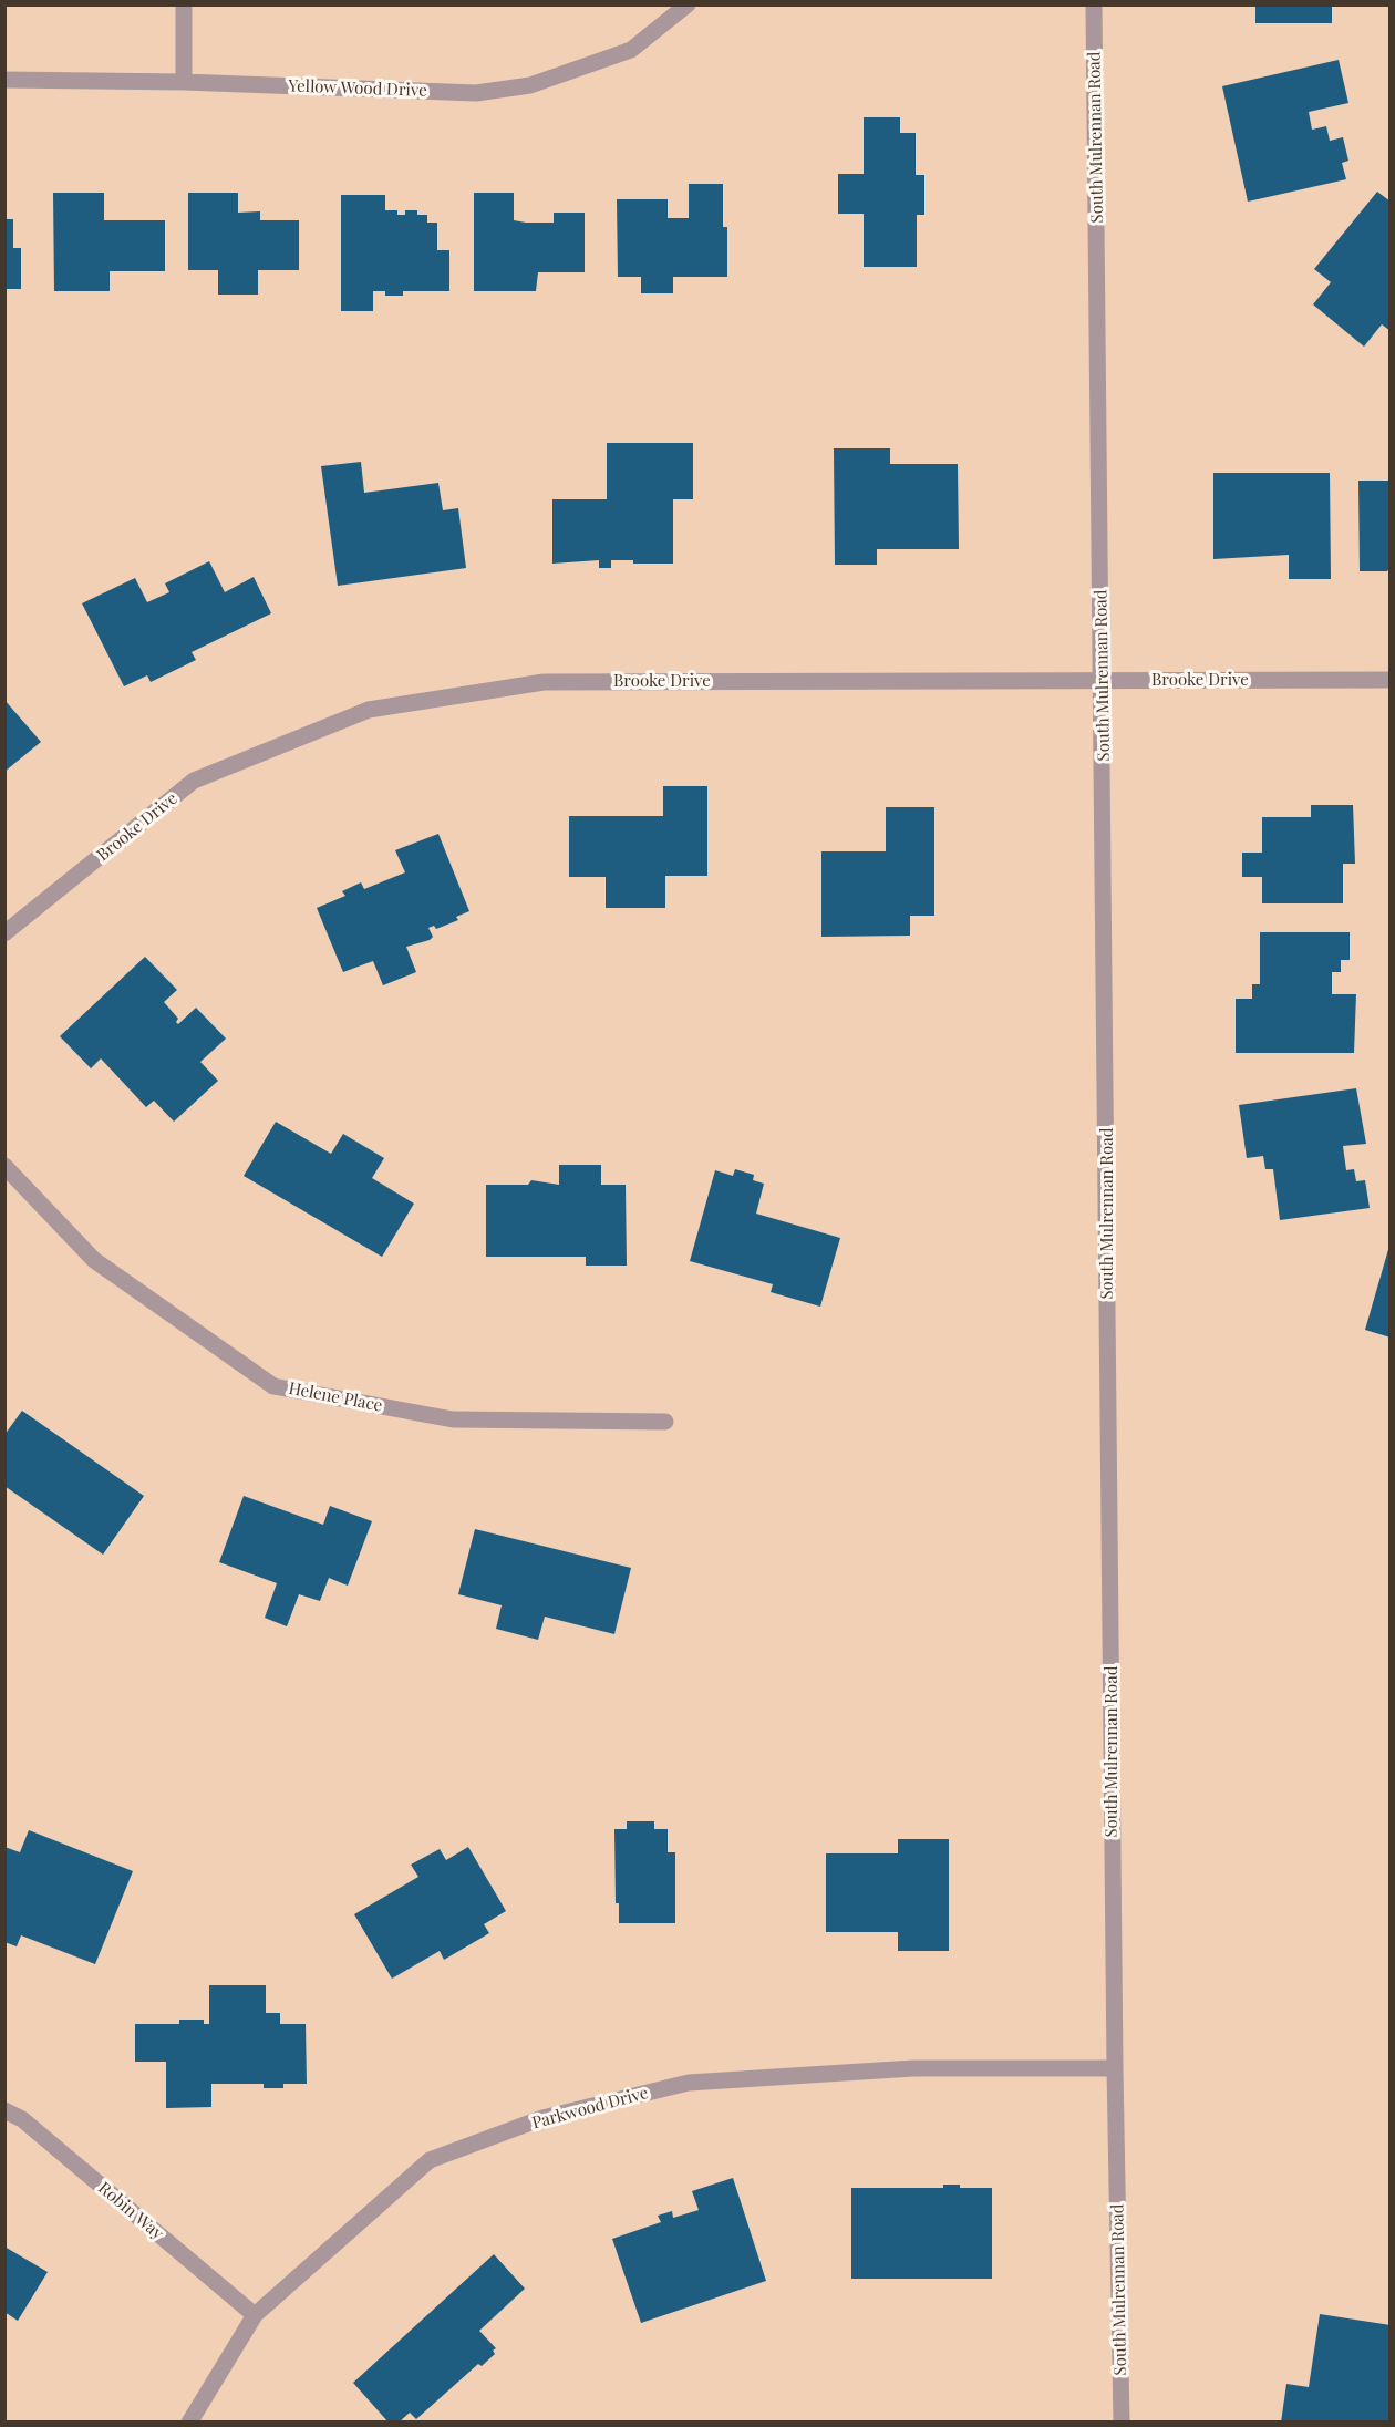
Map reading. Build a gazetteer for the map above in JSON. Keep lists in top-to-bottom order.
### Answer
{
  "streets": {
    "street": [
      "Yellow Wood Drive",
      "South Mulrennan Road",
      "Brooke Drive",
      "Helene Place",
      "Parkwood Drive",
      "Robin Way"
    ]
  },
  "crossings": [
    ["South Mulrennan Road", "Brooke Drive"],
    ["South Mulrennan Road", "Parkwood Drive"],
    ["Parkwood Drive", "Robin Way"]
  ]
}
